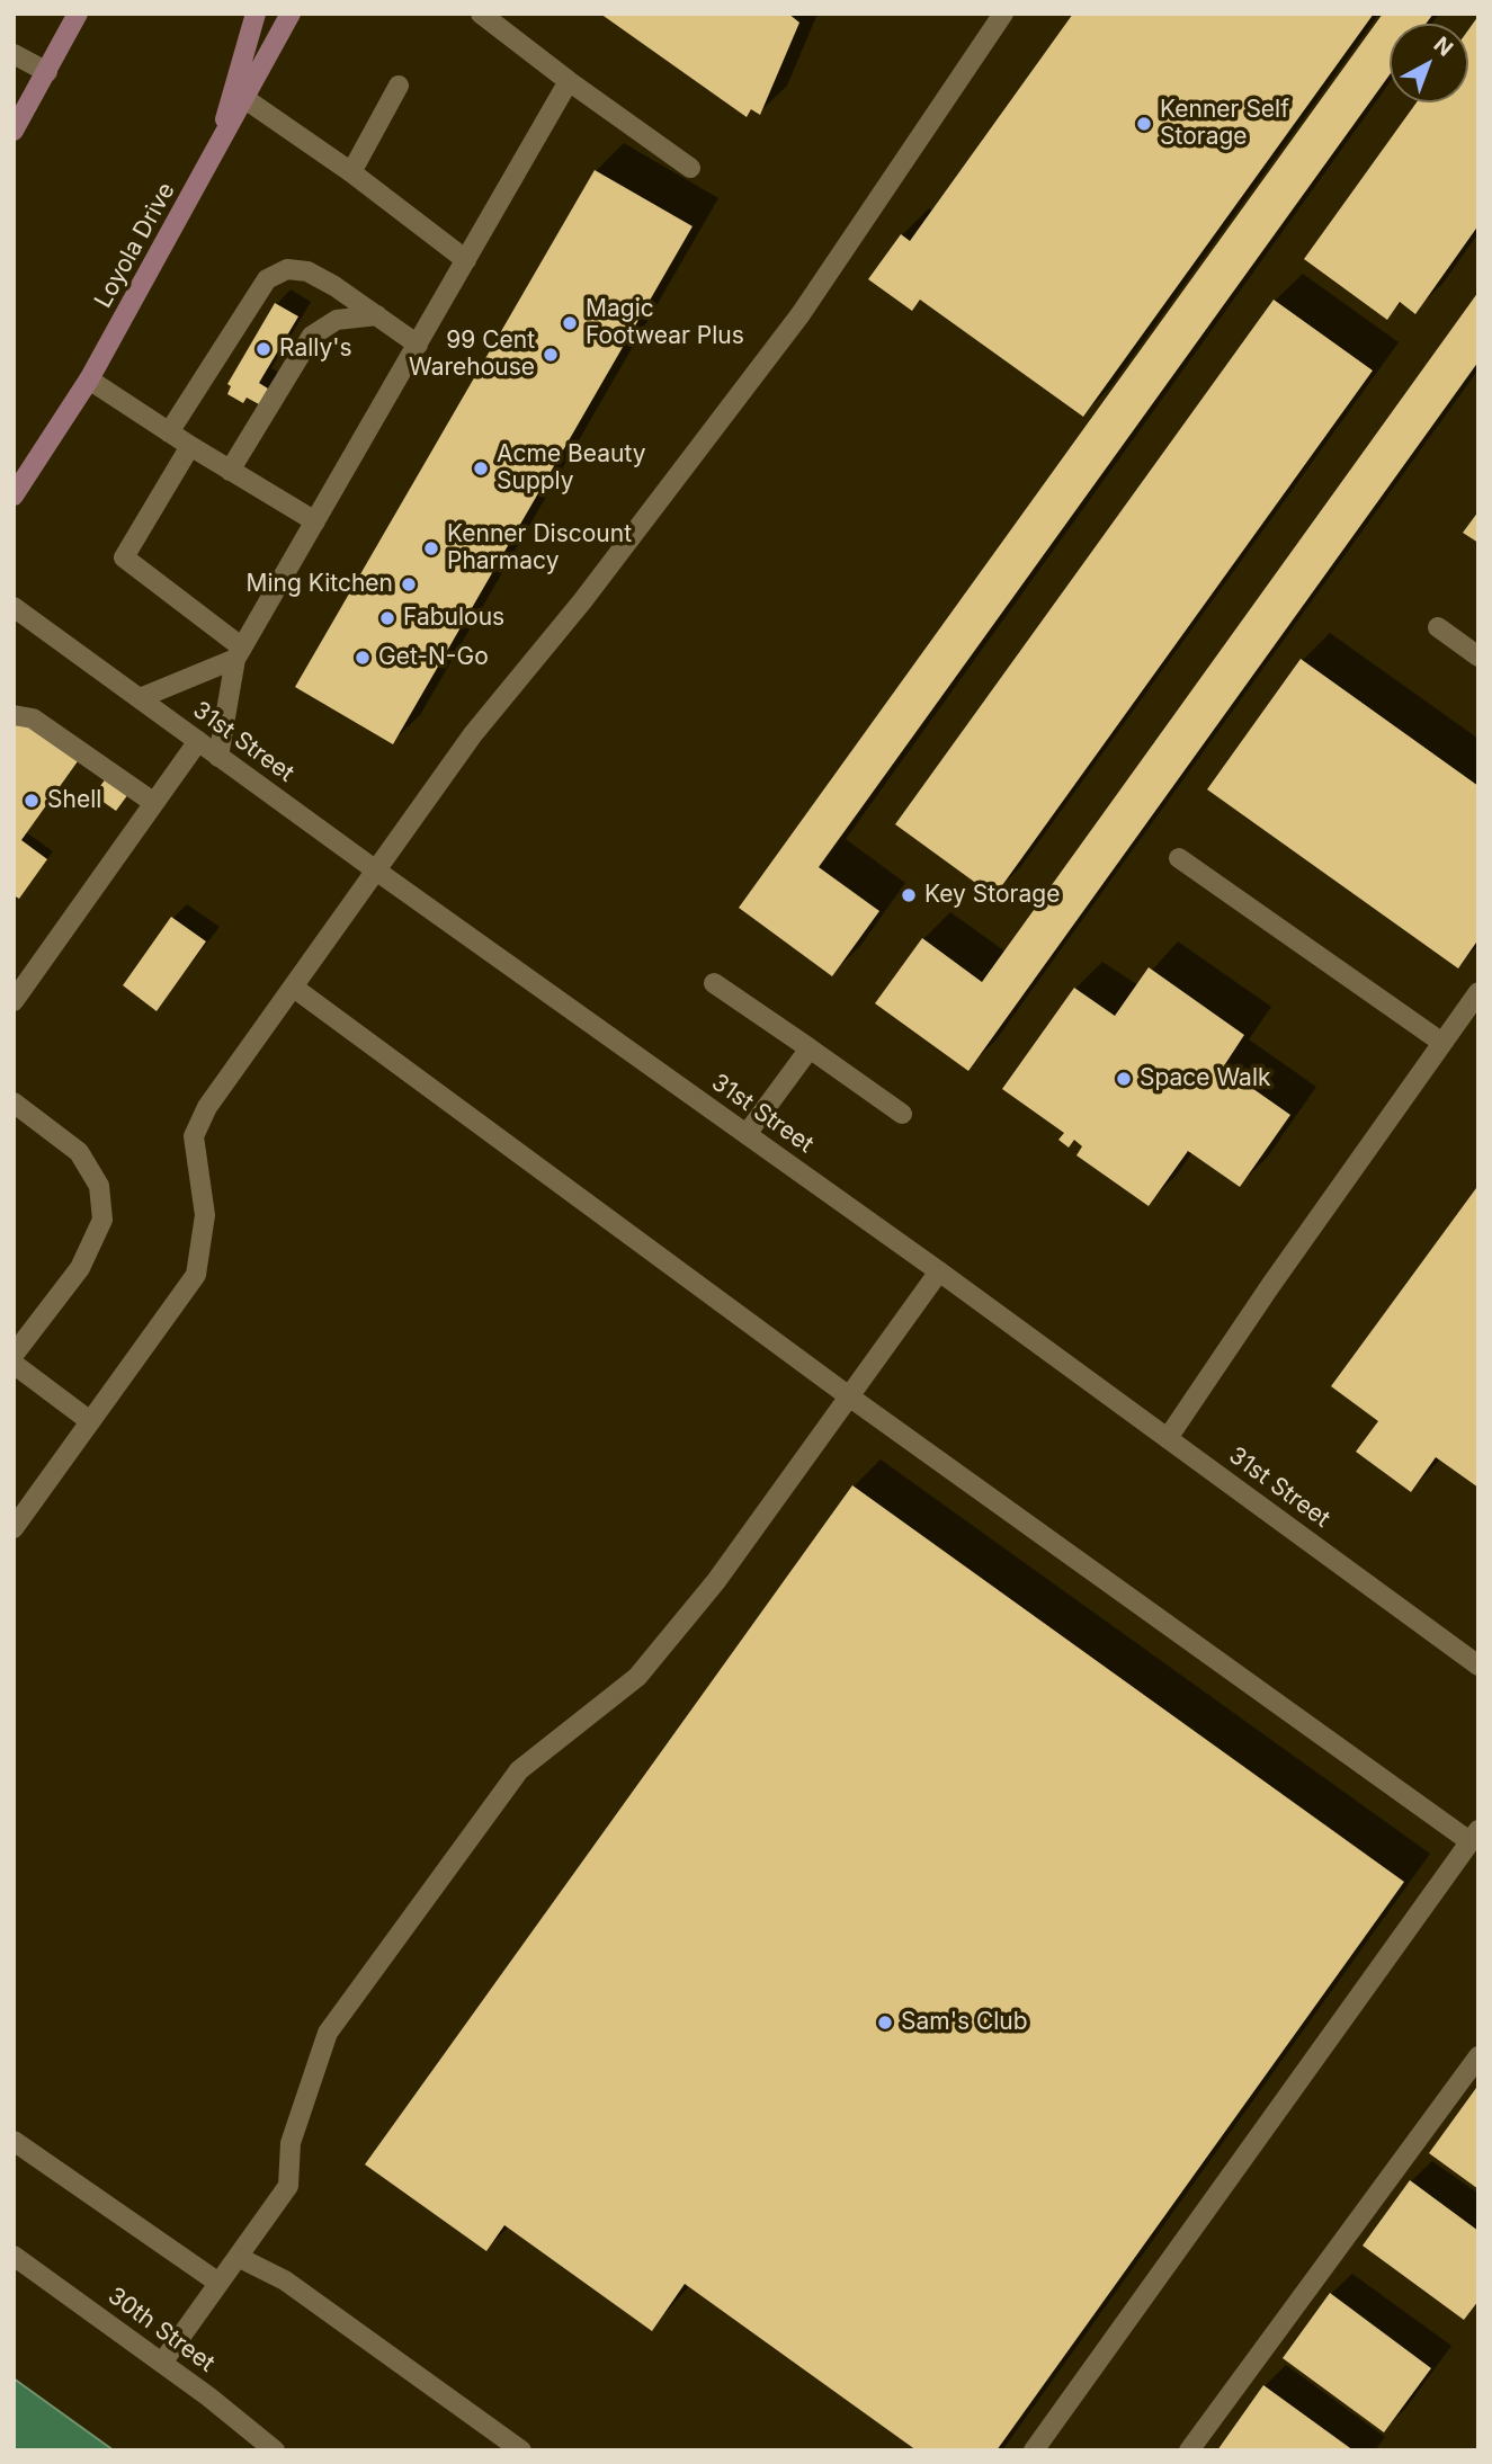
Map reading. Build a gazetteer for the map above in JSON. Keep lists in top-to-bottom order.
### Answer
{
  "streets": {
    "main road": ["Loyola Drive"],
    "street": ["31st Street", "30th Street"]
  },
  "places": [
    "Kenner Self Storage",
    "Magic Footwear Plus",
    "Rally's",
    "99 Cent Warehouse",
    "Acme Beauty Supply",
    "Kenner Discount Pharmacy",
    "Ming Kitchen",
    "Fabulous",
    "Get-N-Go",
    "Shell",
    "Key Storage",
    "Space Walk",
    "Sam's Club"
  ],
  "north": "top right"
}
